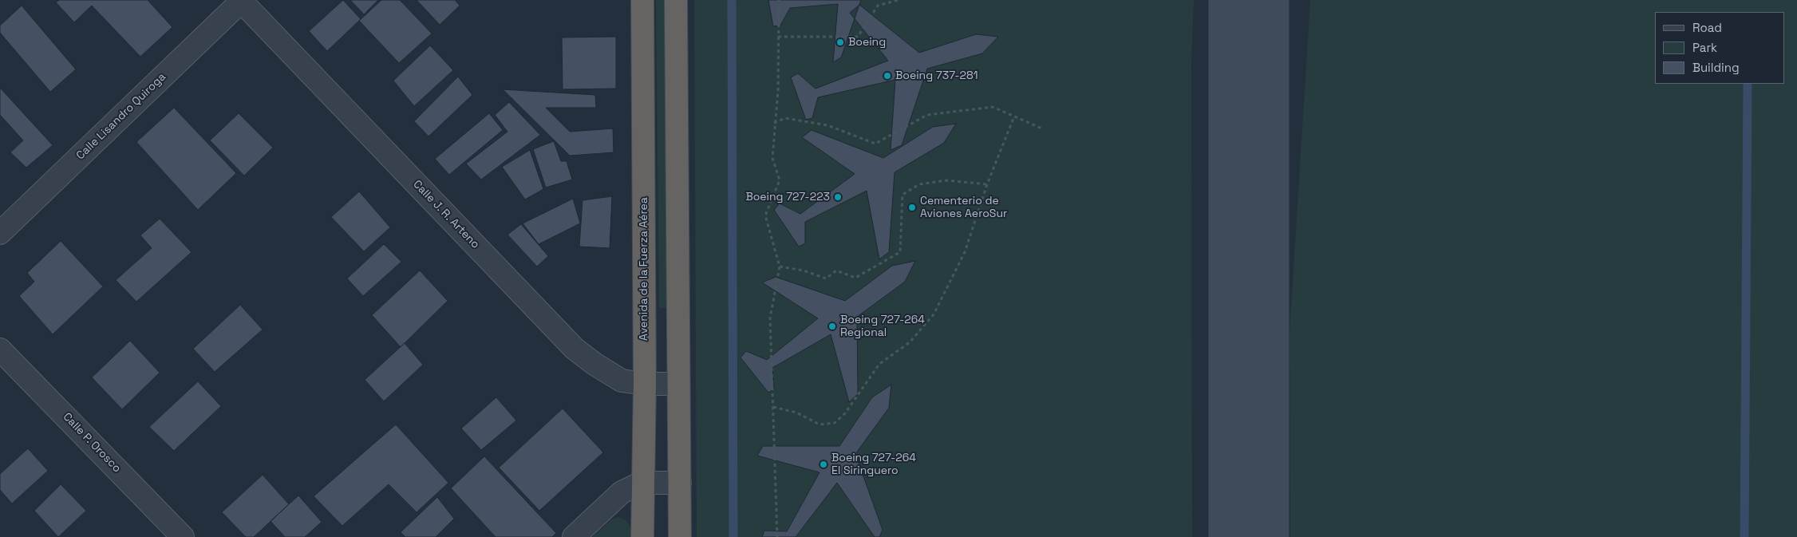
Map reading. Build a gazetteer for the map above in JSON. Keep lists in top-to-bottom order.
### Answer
{
  "streets": {
    "highway": ["Avenida de la Fuerza Aérea"],
    "street": ["Calle Lisandro Quiroga", "Calle J. R. Arteno", "Calle P. Orosco"]
  },
  "crossings": [
    ["Calle Lisandro Quiroga", "Calle J. R. Arteno"],
    ["Calle J. R. Arteno", "Avenida de la Fuerza Aérea"]
  ],
  "places": [
    "Boeing",
    "Boeing 737-281",
    "Boeing 727-223",
    "Cementerio de Aviones AeroSur",
    "Boeing 727-264 Regional",
    "Boeing 727-264 El Siringuero"
  ],
  "legend": ["Road", "Park", "Building"]
}
